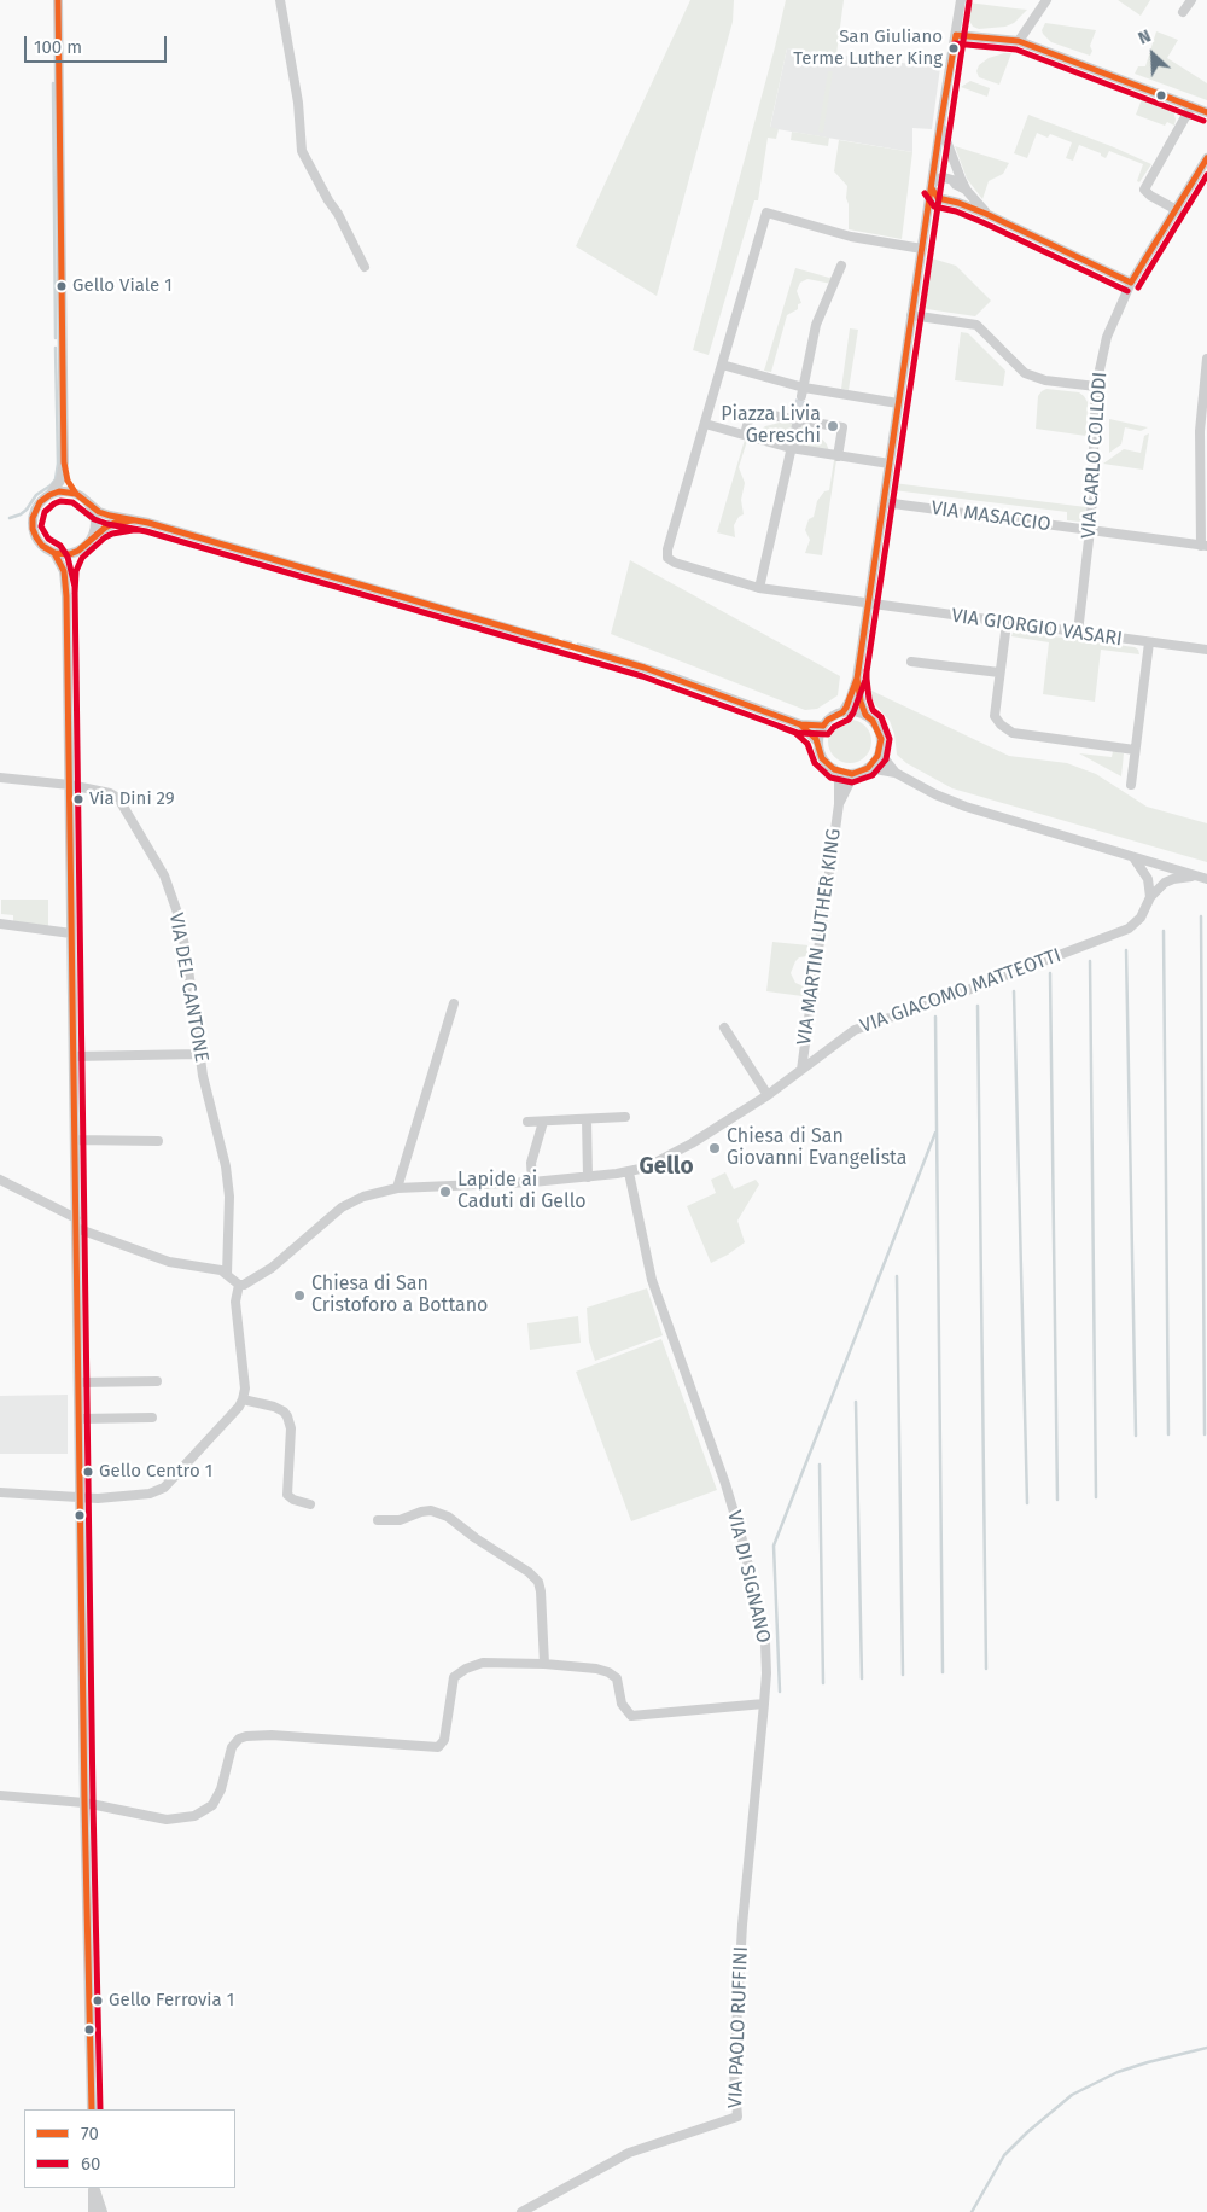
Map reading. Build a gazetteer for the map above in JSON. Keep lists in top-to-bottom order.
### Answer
{
  "streets": {
    "street": [
      "VIA CARLO COLLODI",
      "VIA MASACCIO",
      "VIA GIORGIO VASARI",
      "VIA MARTIN LUTHER KING",
      "VIA DEL CANTONE",
      "VIA GIACOMO MATTEOTTI",
      "VIA DI SIGNANO",
      "VIA PAOLO RUFFINI"
    ]
  },
  "crossings": [
    ["VIA CARLO COLLODI", "VIA MASACCIO"],
    ["VIA CARLO COLLODI", "VIA GIORGIO VASARI"],
    ["VIA MARTIN LUTHER KING", "VIA GIACOMO MATTEOTTI"],
    ["VIA GIACOMO MATTEOTTI", "VIA DI SIGNANO"],
    ["VIA DI SIGNANO", "VIA PAOLO RUFFINI"]
  ],
  "districts": ["Gello"],
  "places": [
    "San Giuliano Terme Luther King",
    "Gello Viale 1",
    "Piazza Livia Gereschi",
    "Via Dini 29",
    "Chiesa di San Giovanni Evangelista",
    "Lapide ai Caduti di Gello",
    "Chiesa di San Cristoforo a Bottano",
    "Gello Centro 1",
    "Gello Ferrovia 1"
  ],
  "lines": ["transit line 70", "transit line 60"],
  "legend": ["70", "60"],
  "scale_bar": "100 m",
  "north": "top left"
}
